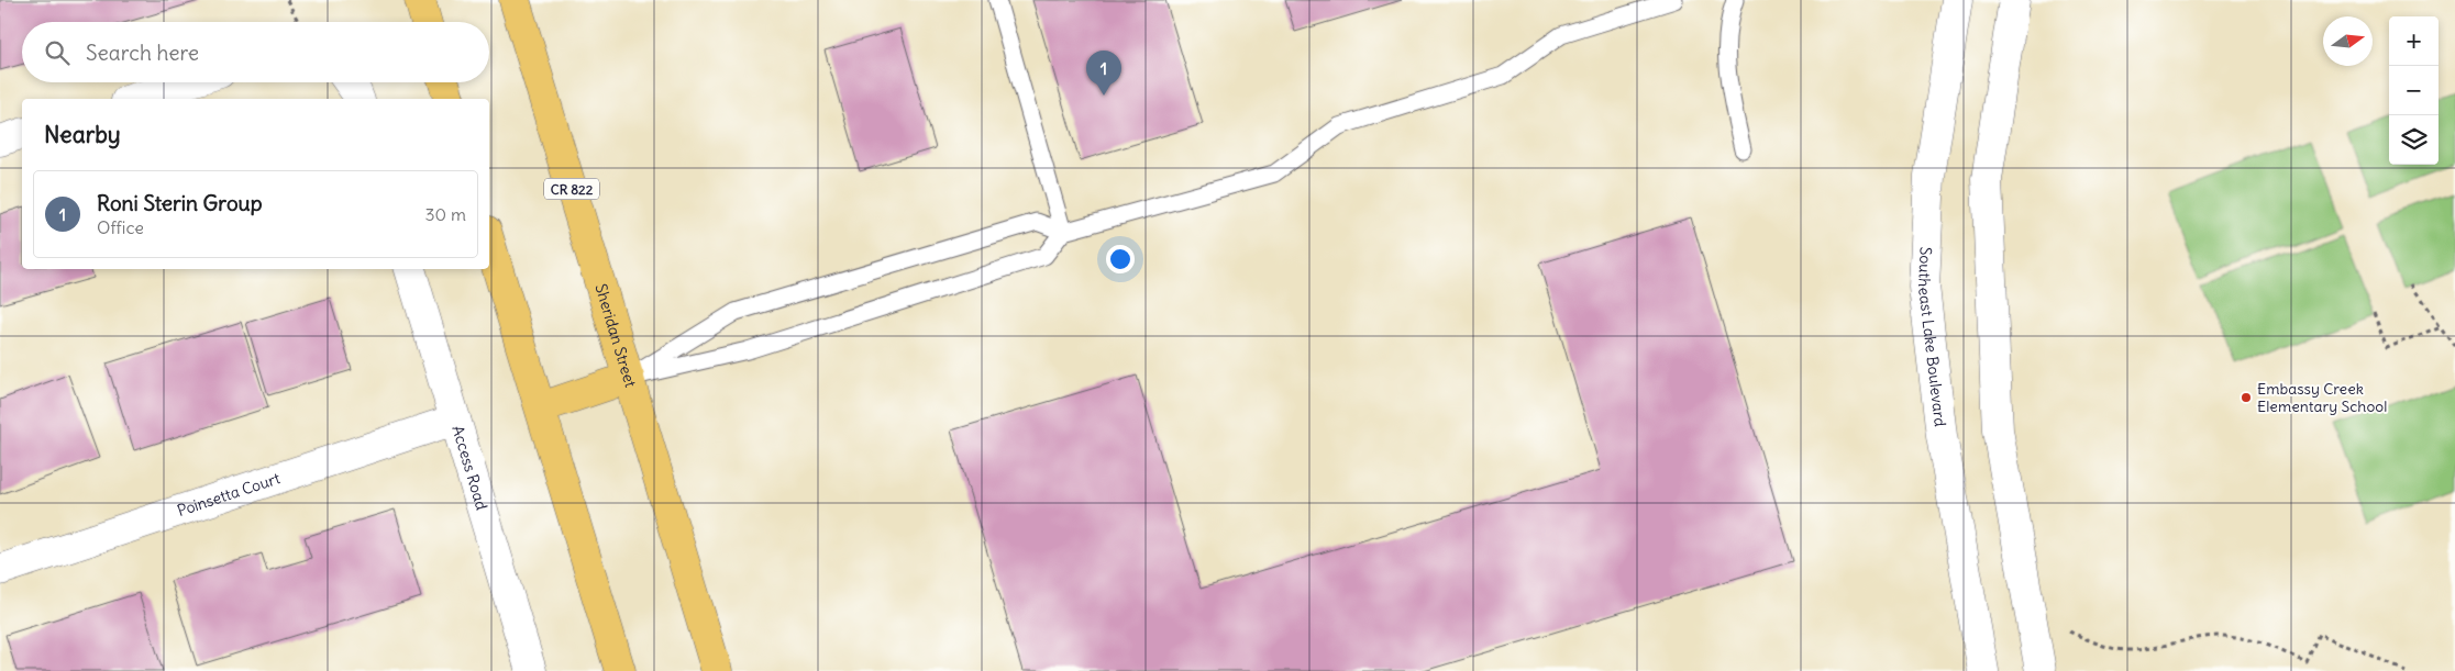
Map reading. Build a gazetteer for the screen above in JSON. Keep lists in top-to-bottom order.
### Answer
{
  "streets": {
    "main road": ["CR 822", "Sheridan Street"],
    "street": ["Southeast Lake Boulevard", "Access Road", "Poinsetta Court"]
  },
  "crossings": [
    ["Access Road", "Poinsetta Court"]
  ],
  "places": ["Embassy Creek Elementary School"],
  "north": "right",
  "page": {
    "map_buttons": ["+", "−"],
    "search": "Search here",
    "pins": "1",
    "heading": "Nearby",
    "list": [
      {
        "mark": "1",
        "name": "Roni Sterin Group",
        "note": "Office",
        "value": "30 m"
      }
    ]
  }
}
